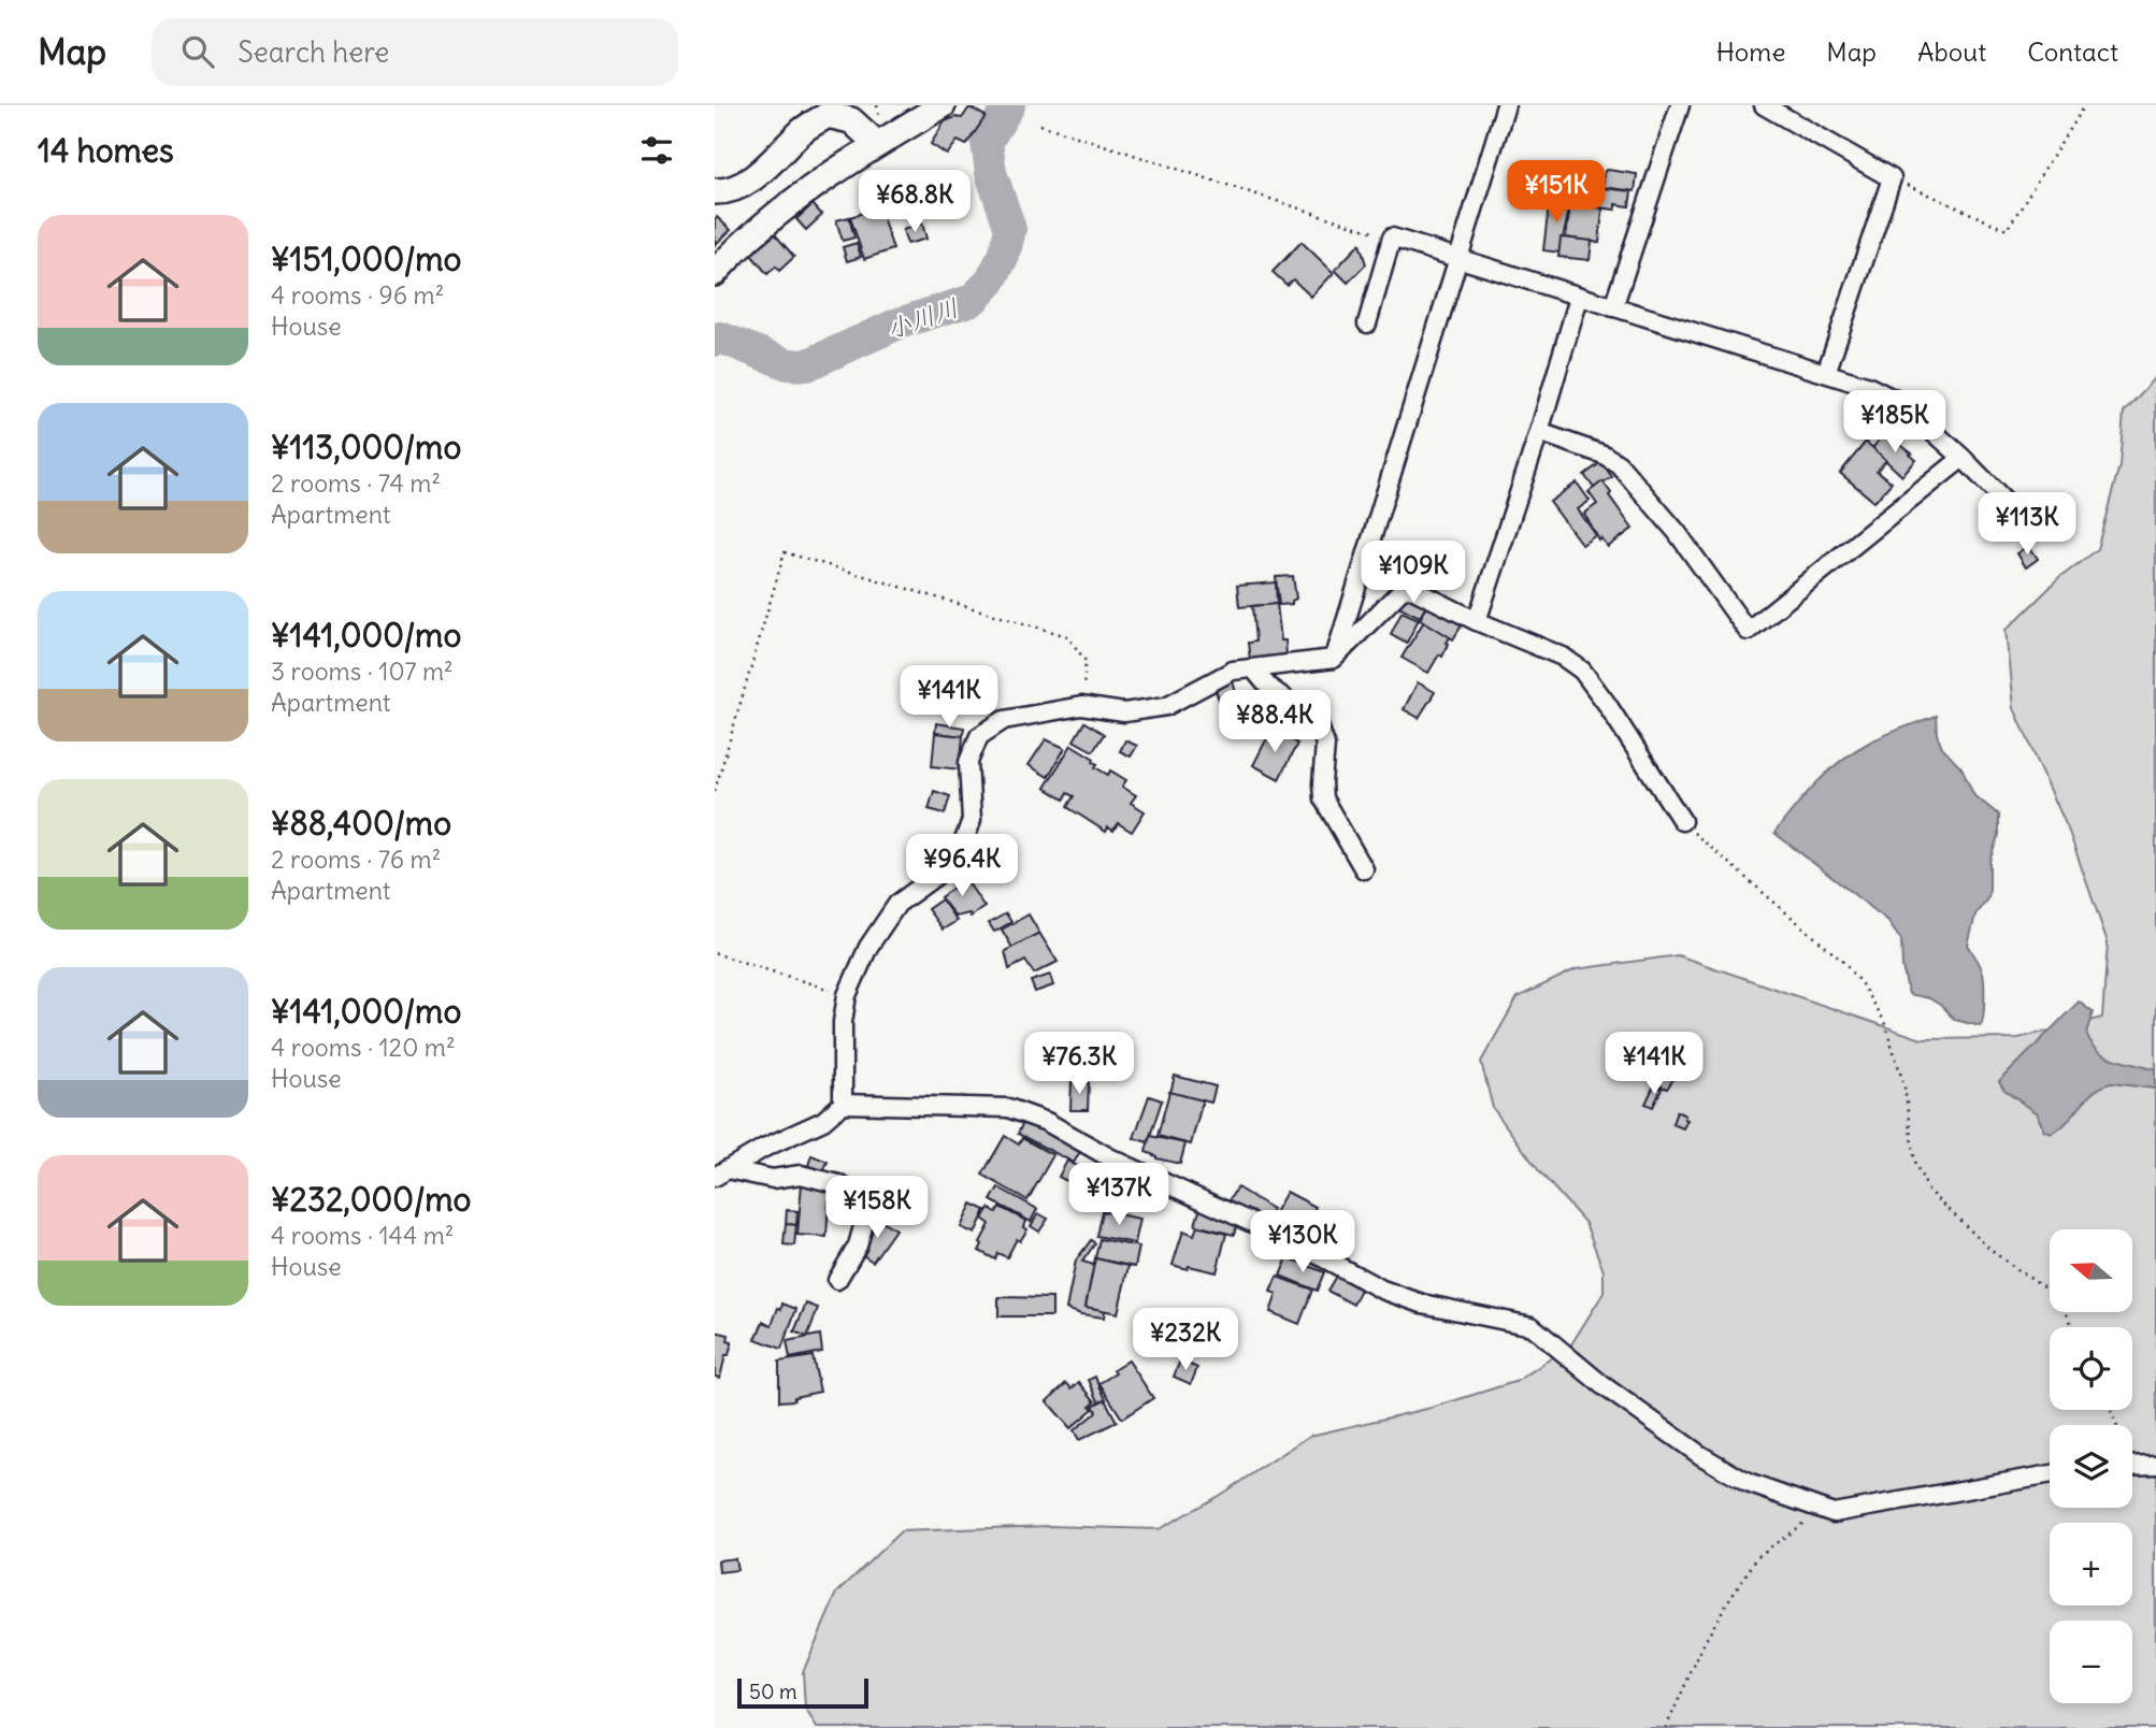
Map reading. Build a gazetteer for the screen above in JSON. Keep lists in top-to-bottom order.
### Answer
{
  "water": ["小川川"],
  "scale_bar": "50 m",
  "north": "left",
  "page": {
    "header": "Map",
    "search": "Search here",
    "nav": [
      "Home",
      "Map",
      "About",
      "Contact"
    ],
    "heading": "14 homes",
    "price": [
      "¥151K",
      "¥68.8K",
      "¥185K",
      "¥113K",
      "¥109K",
      "¥141K",
      "¥88.4K",
      "¥96.4K",
      "¥76.3K",
      "¥141K",
      "¥137K",
      "¥158K",
      "¥130K",
      "¥232K"
    ],
    "list": [
      {
        "name": "¥151,000/mo",
        "note": "4 rooms · 96 m² · House"
      },
      {
        "name": "¥113,000/mo",
        "note": "2 rooms · 74 m² · Apartment"
      },
      {
        "name": "¥141,000/mo",
        "note": "3 rooms · 107 m² · Apartment"
      },
      {
        "name": "¥88,400/mo",
        "note": "2 rooms · 76 m² · Apartment"
      },
      {
        "name": "¥141,000/mo",
        "note": "4 rooms · 120 m² · House"
      },
      {
        "name": "¥232,000/mo",
        "note": "4 rooms · 144 m² · House"
      }
    ],
    "map_buttons": ["+", "−"],
    "scale": "50 m"
  }
}
